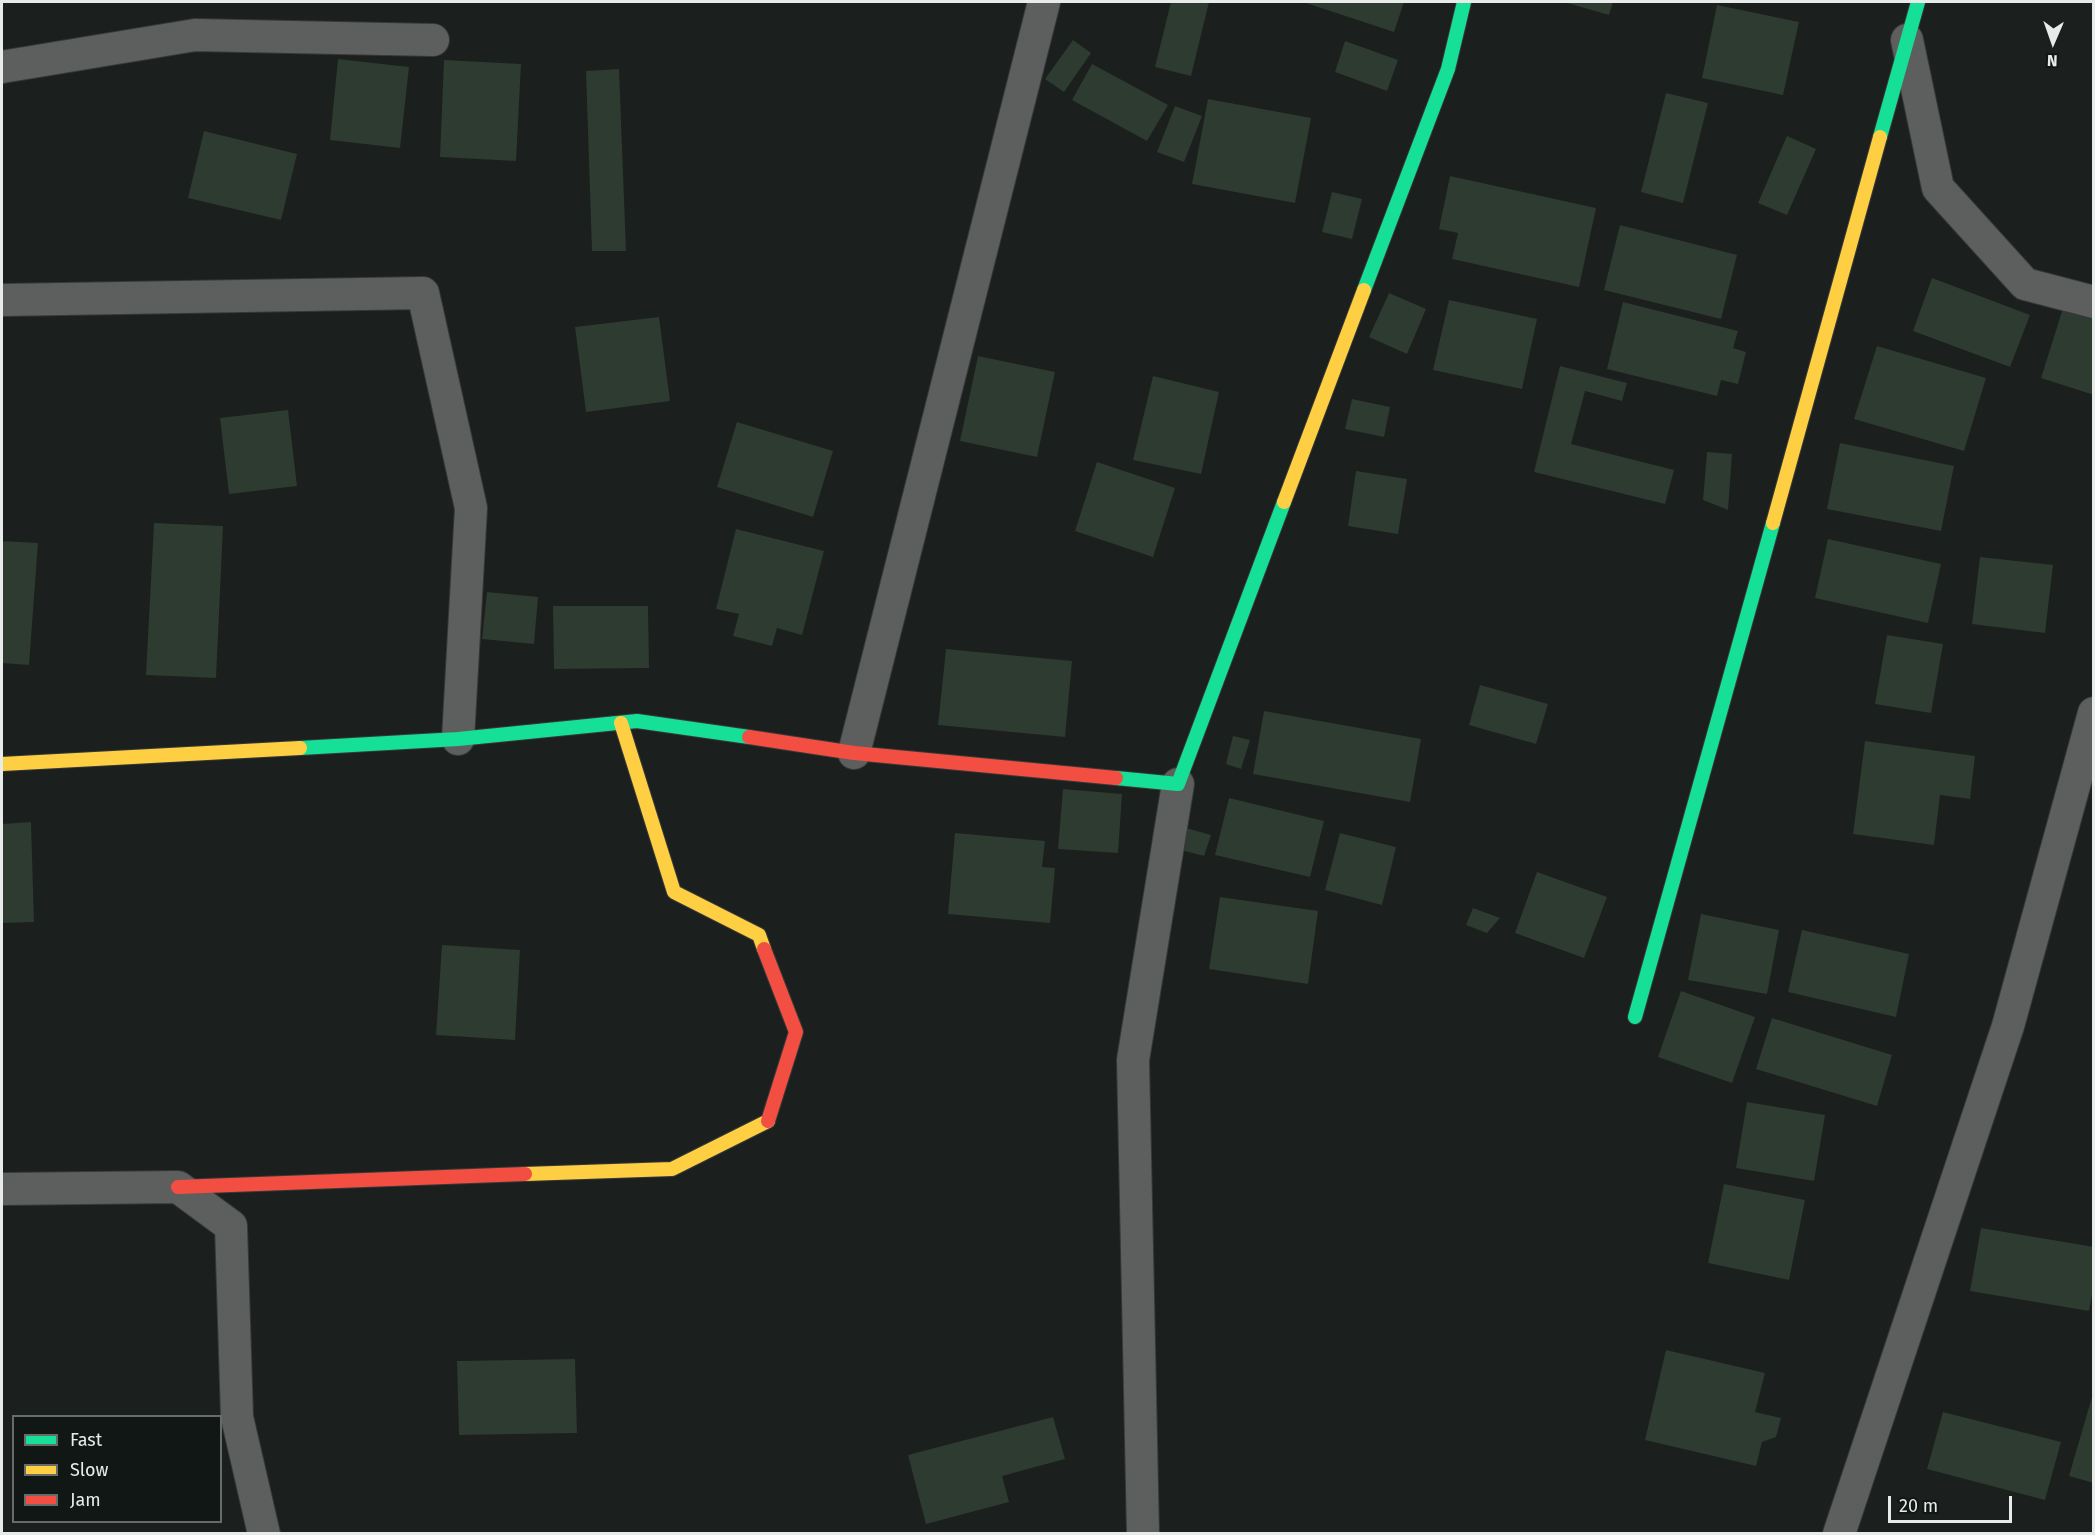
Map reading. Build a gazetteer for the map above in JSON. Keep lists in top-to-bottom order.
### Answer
{
  "legend": ["Fast", "Slow", "Jam"],
  "scale_bar": "20 m",
  "north": "bottom"
}
